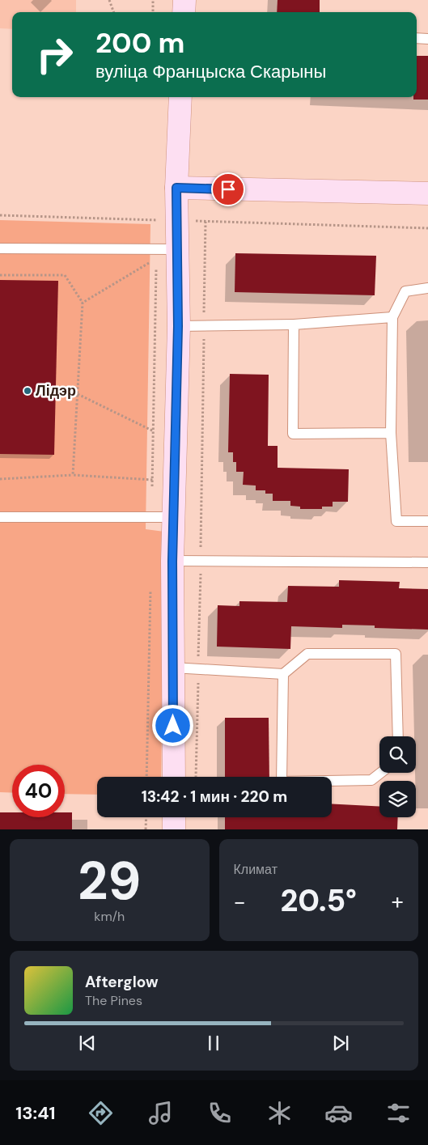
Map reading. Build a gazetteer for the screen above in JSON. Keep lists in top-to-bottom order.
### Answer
{
  "places": ["Лідэр"],
  "page": {
    "turn": ["200 m", "вуліца Францыска Скарыны"],
    "limit": "40",
    "trip": "13:42 · 1 мин · 220 m",
    "tile": [
      ["29", "km/h"],
      "Климат"
    ],
    "heat": ["−", "20.5°", "+"],
    "song": ["Afterglow", "The Pines"],
    "tabs": "13:41"
  }
}
